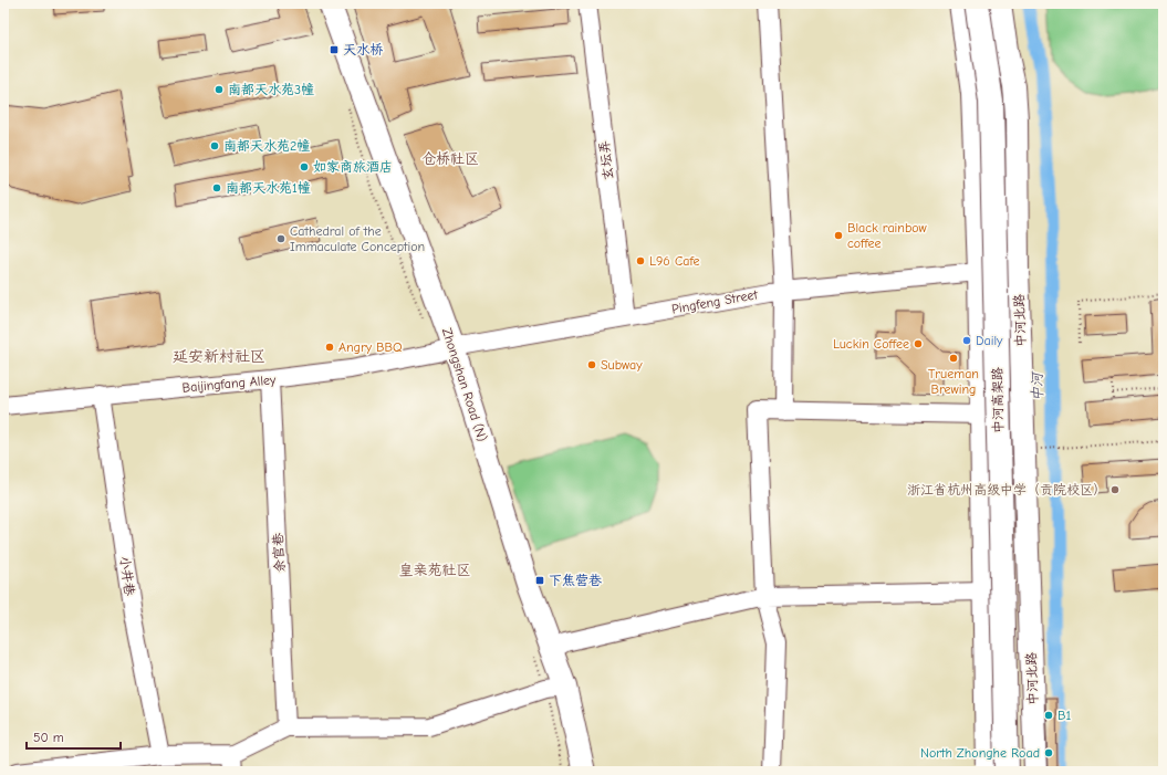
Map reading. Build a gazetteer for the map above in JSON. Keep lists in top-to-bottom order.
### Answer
{
  "streets": {
    "highway": ["中河高架路"],
    "main road": ["中河北路", "Zhongshan Road (N)"],
    "street": [
      "玄坛弄",
      "Pingfeng Street",
      "Baijingfang Alley",
      "余官巷",
      "小井巷"
    ]
  },
  "crossings": [
    ["玄坛弄", "Pingfeng Street"],
    ["Pingfeng Street", "Baijingfang Alley"],
    ["Pingfeng Street", "Zhongshan Road (N)"],
    ["Baijingfang Alley", "Zhongshan Road (N)"],
    ["Baijingfang Alley", "余官巷"],
    ["Baijingfang Alley", "小井巷"]
  ],
  "districts": ["仓桥社区", "延安新村社区", "皇亲苑社区"],
  "water": ["中河"],
  "places": {
    "transit": ["天水桥", "下焦营巷"],
    "other": [
      "南都天水苑3幢",
      "南都天水苑2幢",
      "如家商旅酒店",
      "南都天水苑1幢",
      "Black rainbow coffee",
      "Cathedral of the Immaculate Conception",
      "L96 Cafe",
      "Daily",
      "Luckin Coffee",
      "Angry BBQ",
      "Trueman Brewing",
      "Subway",
      "浙江省杭州高级中学（贡院校区）",
      "B1",
      "North Zhonghe Road"
    ]
  },
  "scale_bar": "50 m"
}
